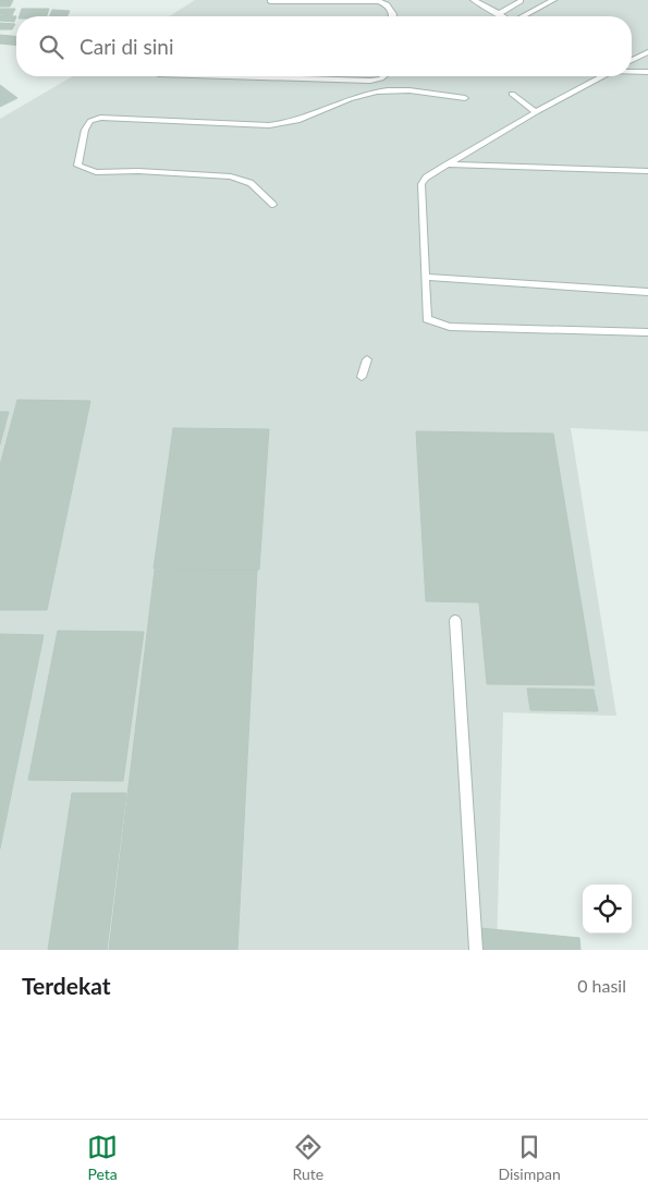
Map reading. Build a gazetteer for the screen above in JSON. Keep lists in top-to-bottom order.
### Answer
{
  "page": {
    "search": "Cari di sini",
    "heading": ["Terdekat", "0 hasil"],
    "nav": ["Peta", "Rute", "Disimpan"]
  }
}
